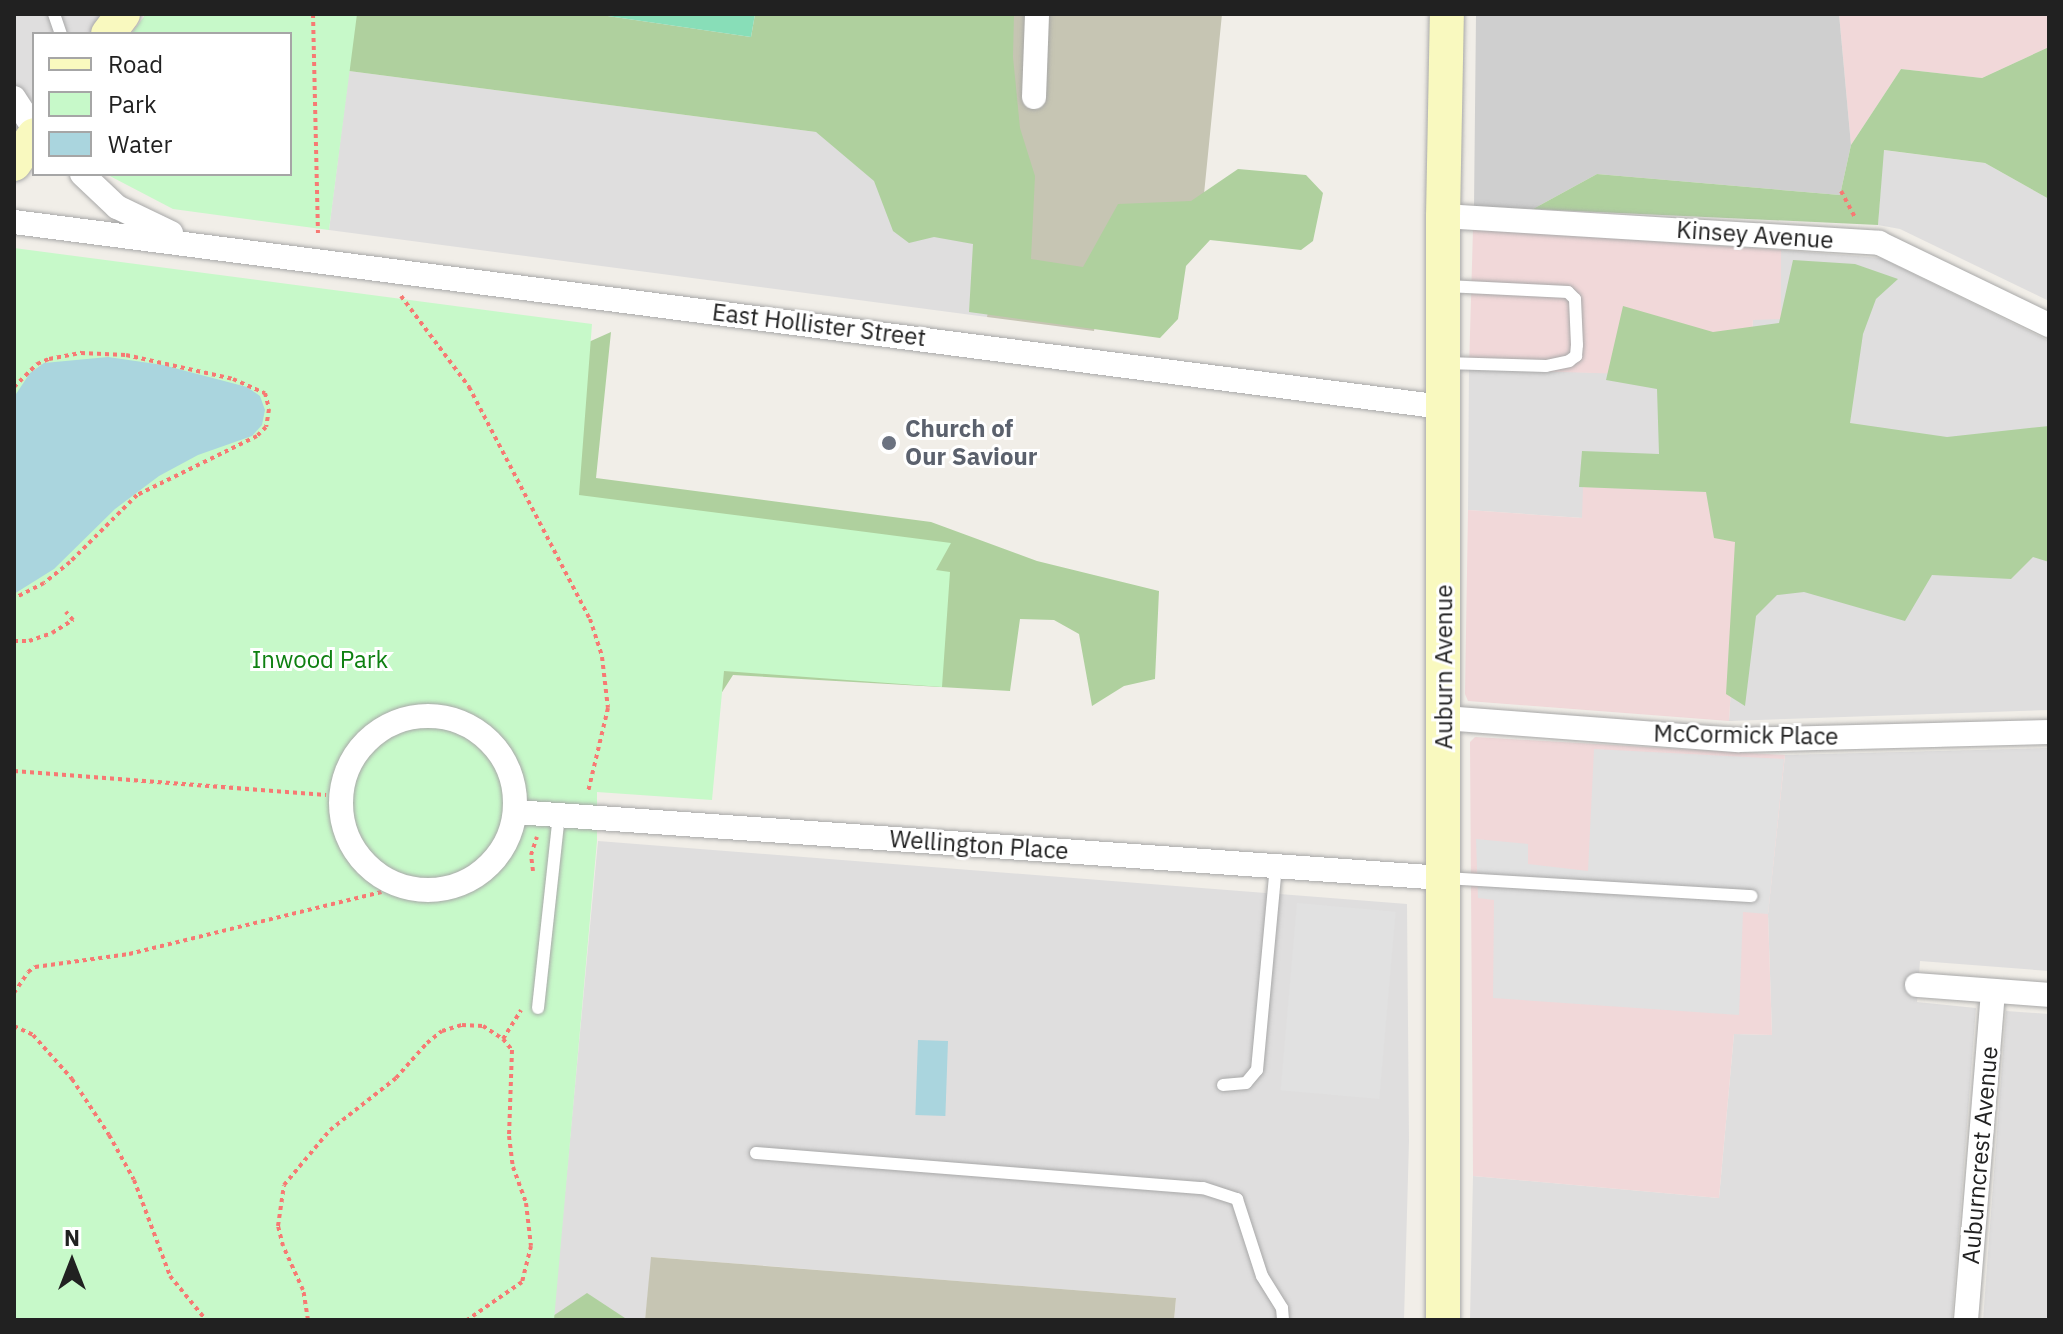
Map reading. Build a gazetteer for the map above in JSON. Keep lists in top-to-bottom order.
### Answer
{
  "streets": {
    "main road": ["Auburn Avenue"],
    "street": [
      "Kinsey Avenue",
      "East Hollister Street",
      "McCormick Place",
      "Wellington Place",
      "Auburncrest Avenue"
    ]
  },
  "crossings": [
    ["Kinsey Avenue", "Auburn Avenue"],
    ["East Hollister Street", "Auburn Avenue"],
    ["Auburn Avenue", "McCormick Place"],
    ["Auburn Avenue", "Wellington Place"]
  ],
  "parks": ["Inwood Park"],
  "places": ["Church of Our Saviour"],
  "legend": ["Road", "Park", "Water"],
  "north": "top"
}
